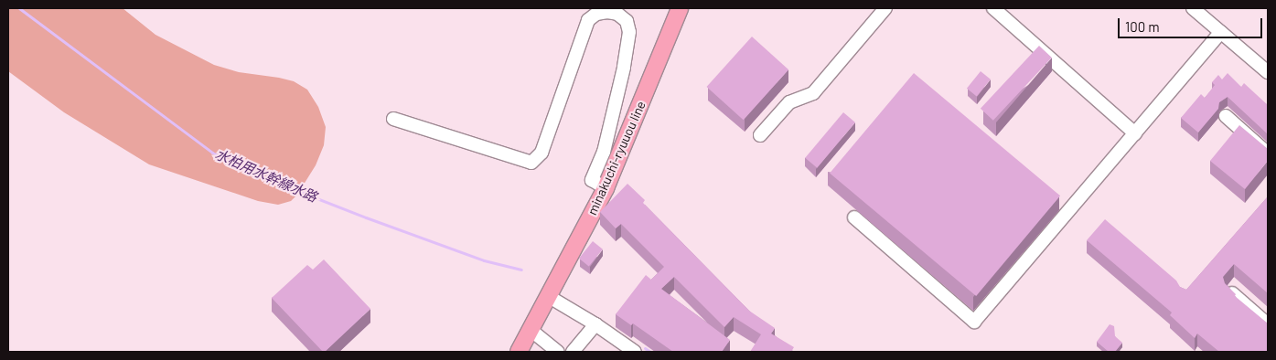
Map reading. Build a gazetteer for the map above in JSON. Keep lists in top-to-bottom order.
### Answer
{
  "streets": {
    "main road": ["minakuchi-ryuuou line"]
  },
  "water": ["水柏用水幹線水路"],
  "scale_bar": "100 m"
}
